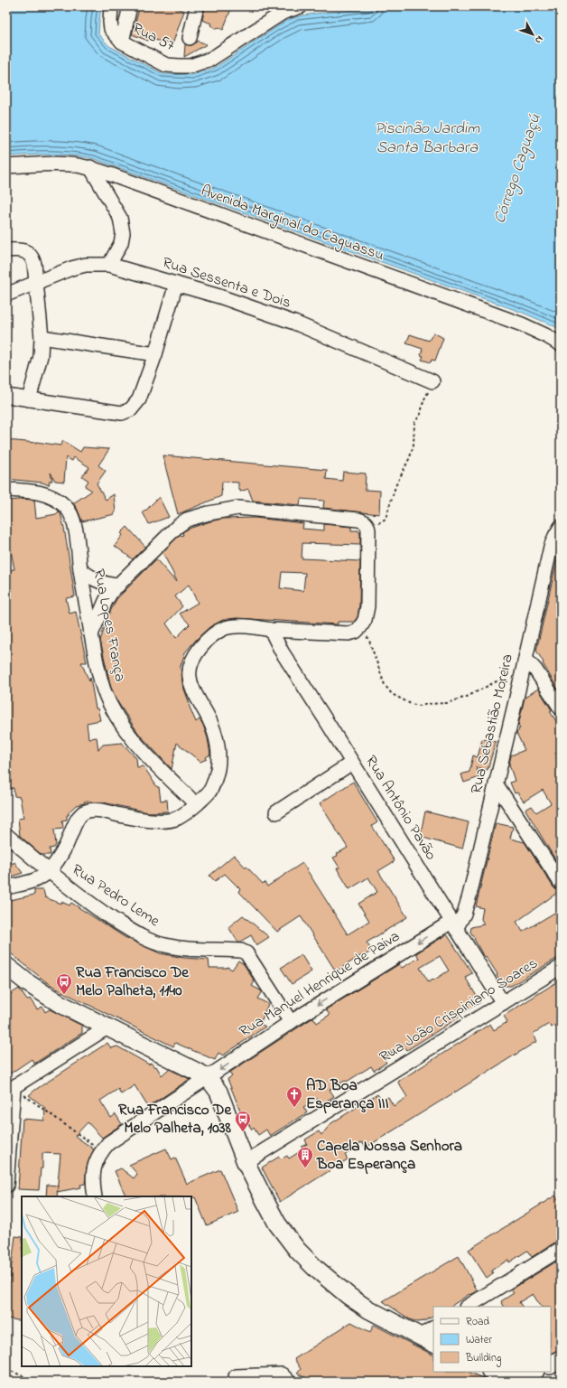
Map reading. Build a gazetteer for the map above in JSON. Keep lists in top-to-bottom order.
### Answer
{
  "streets": {
    "street": [
      "Rua 57",
      "Avenida Marginal do Caguassu",
      "Rua Sessenta e Dois",
      "Rua Lopes França",
      "Rua Sebastião Moreira",
      "Rua Antônio Pavão",
      "Rua Pedro Leme",
      "Rua Manuel Henrique de Paiva",
      "Rua João Crispiniano Soares"
    ]
  },
  "crossings": [
    ["Rua Sebastião Moreira", "Rua Antônio Pavão"],
    ["Rua Sebastião Moreira", "Rua Manuel Henrique de Paiva"],
    ["Rua Antônio Pavão", "Rua Manuel Henrique de Paiva"],
    ["Rua Antônio Pavão", "Rua João Crispiniano Soares"],
    ["Rua Pedro Leme", "Rua Manuel Henrique de Paiva"]
  ],
  "one_way": ["Rua Manuel Henrique de Paiva"],
  "water": ["Piscinão Jardim Santa Barbara", "Córrego Caguaçú"],
  "places": {
    "bus stop": ["Rua Francisco De Melo Palheta, 1140", "Rua Francisco De Melo Palheta, 1038"],
    "church": ["AD Boa Esperança III"],
    "building": ["Capela Nossa Senhora Boa Esperança"]
  },
  "legend": ["Road", "Water", "Building"],
  "north": "bottom right"
}
